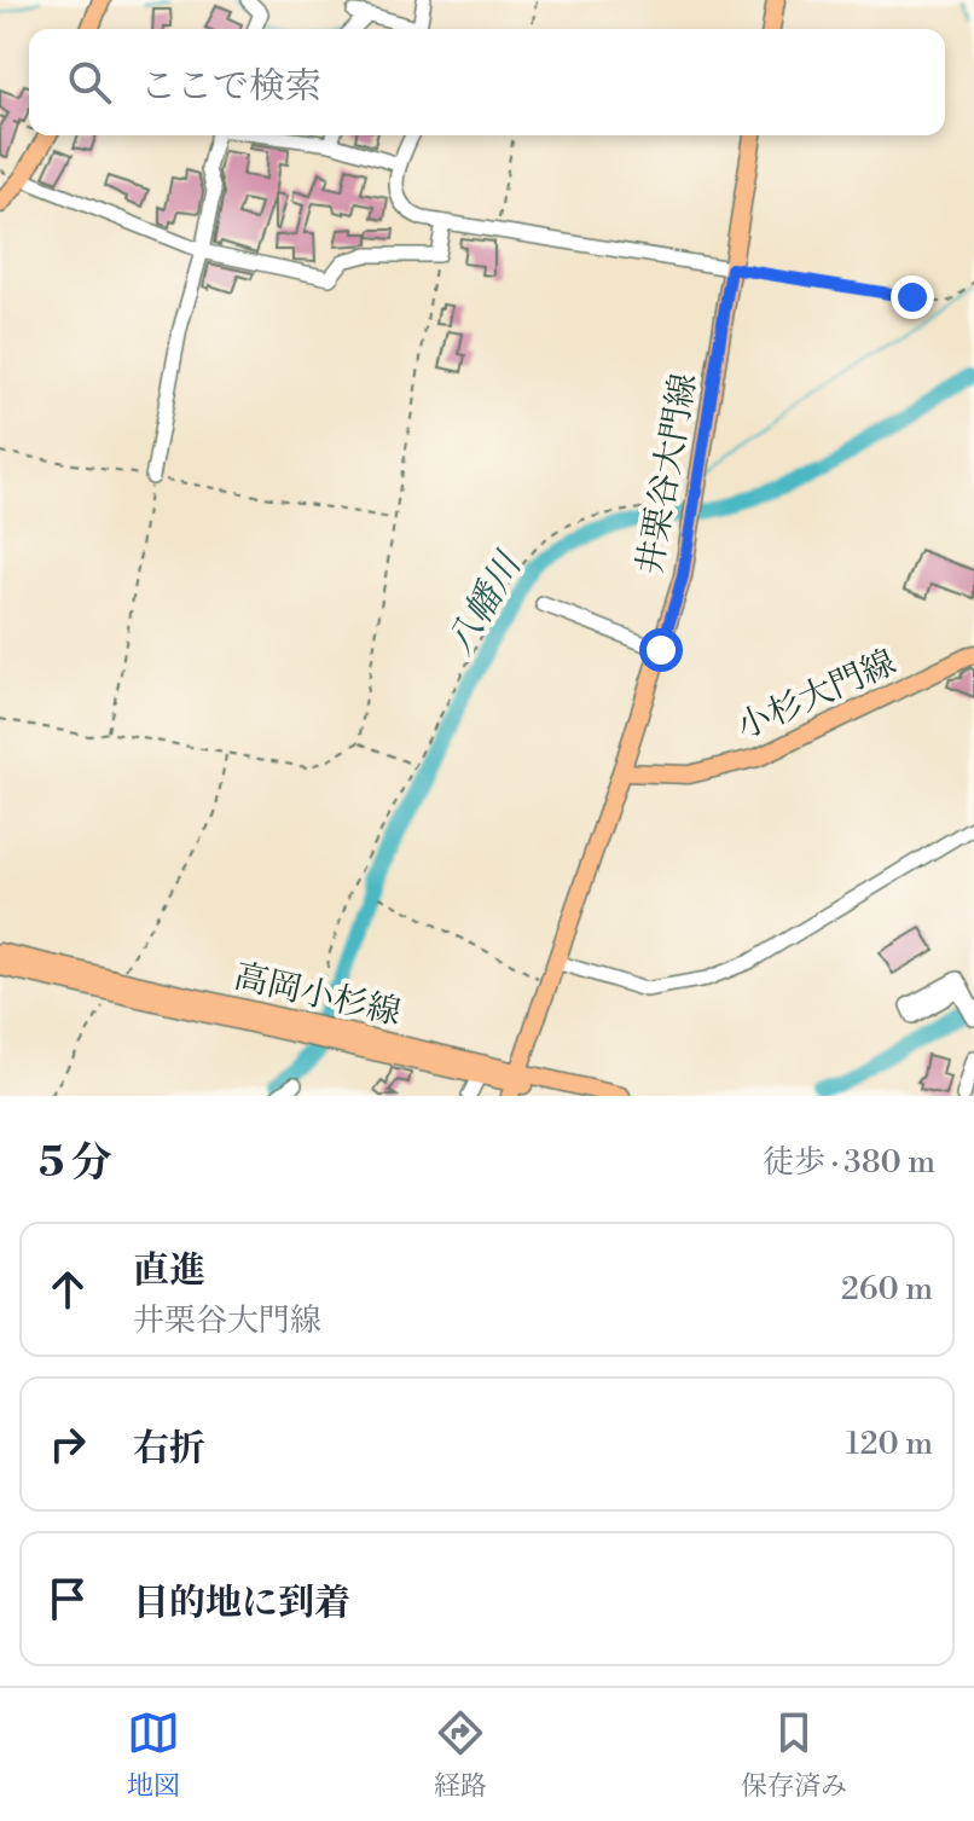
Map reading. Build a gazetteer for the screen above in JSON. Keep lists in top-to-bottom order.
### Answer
{
  "streets": {
    "main road": ["井栗谷大門線", "小杉大門線", "高岡小杉線"]
  },
  "crossings": [
    ["井栗谷大門線", "小杉大門線"],
    ["井栗谷大門線", "高岡小杉線"]
  ],
  "water": ["八幡川"],
  "page": {
    "search": "ここで検索",
    "heading": ["5 分", "徒歩 · 380 m"],
    "list": [
      ["直進", "井栗谷大門線", "260 m"],
      ["右折", "120 m"],
      "目的地に到着"
    ],
    "nav": ["地図", "経路", "保存済み"]
  }
}
